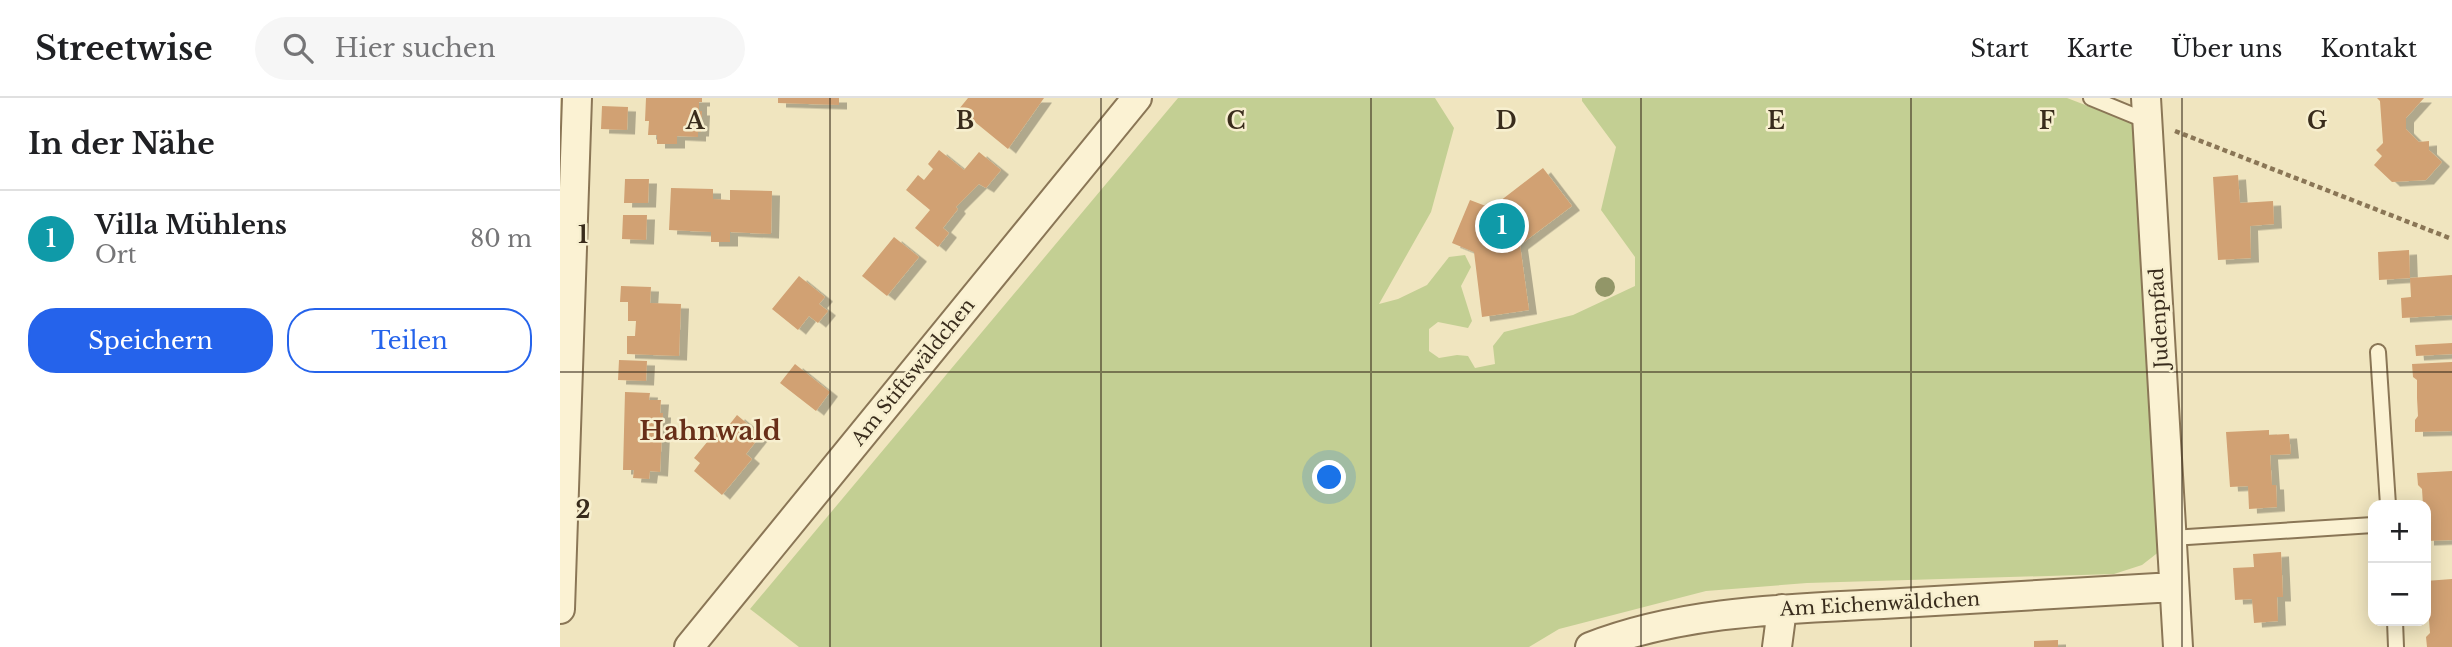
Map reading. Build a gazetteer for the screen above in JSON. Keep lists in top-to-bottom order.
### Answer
{
  "streets": {
    "street": ["Judenpfad", "Am Stiftswäldchen", "Am Eichenwäldchen"]
  },
  "crossings": [
    ["Judenpfad", "Am Eichenwäldchen"]
  ],
  "districts": ["Hahnwald"],
  "page": {
    "header": "Streetwise",
    "search": "Hier suchen",
    "nav": [
      "Start",
      "Karte",
      "Über uns",
      "Kontakt"
    ],
    "heading": "In der Nähe",
    "list": [
      {
        "mark": "1",
        "name": "Villa Mühlens",
        "note": "Ort",
        "value": "80 m"
      }
    ],
    "pins": "1",
    "buttons": ["Speichern", "Teilen"],
    "map_buttons": ["+", "−"]
  },
  "grid": {
    "columns": [
      "A",
      "B",
      "C",
      "D",
      "E",
      "F",
      "G"
    ],
    "rows": ["1", "2"]
  }
}
